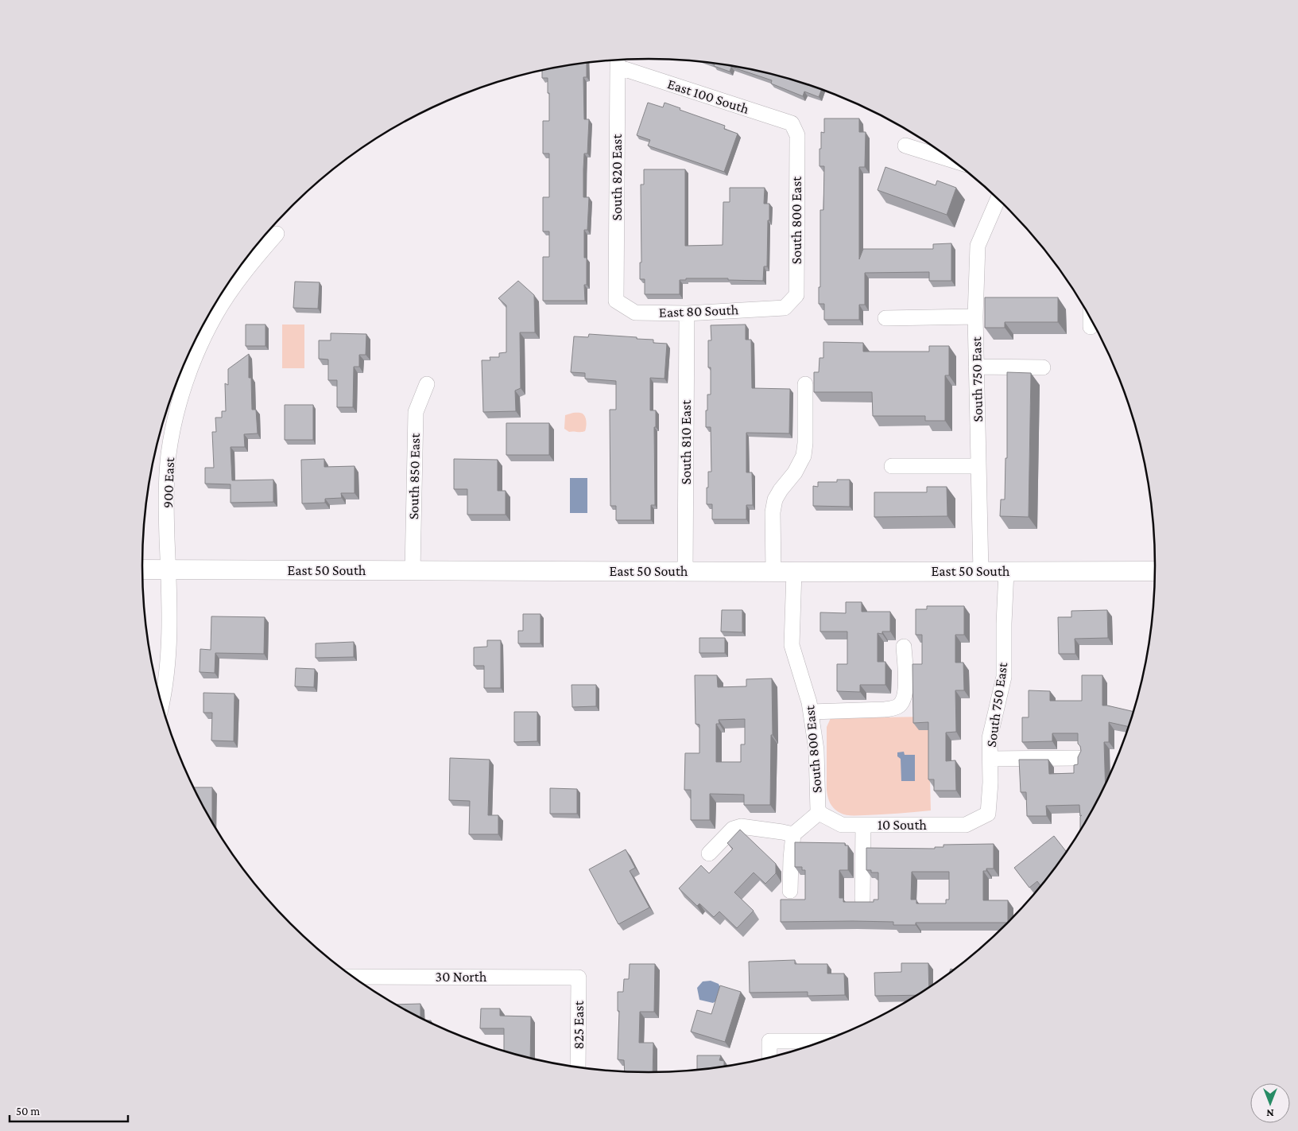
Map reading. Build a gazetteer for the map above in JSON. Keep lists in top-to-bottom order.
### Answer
{
  "streets": {
    "main road": ["East 50 South"],
    "street": [
      "East 100 South",
      "South 820 East",
      "South 800 East",
      "East 80 South",
      "South 750 East",
      "South 810 East",
      "South 850 East",
      "900 East",
      "10 South",
      "30 North",
      "825 East"
    ]
  },
  "crossings": [
    ["East 100 South", "South 820 East"],
    ["East 100 South", "South 800 East"],
    ["South 820 East", "East 80 South"],
    ["South 800 East", "East 80 South"],
    ["South 800 East", "East 50 South"],
    ["South 800 East", "10 South"],
    ["East 80 South", "South 810 East"],
    ["South 750 East", "East 50 South"],
    ["South 750 East", "10 South"],
    ["South 810 East", "East 50 South"],
    ["South 850 East", "East 50 South"],
    ["900 East", "East 50 South"],
    ["30 North", "825 East"]
  ],
  "scale_bar": "50 m",
  "north": "bottom"
}
